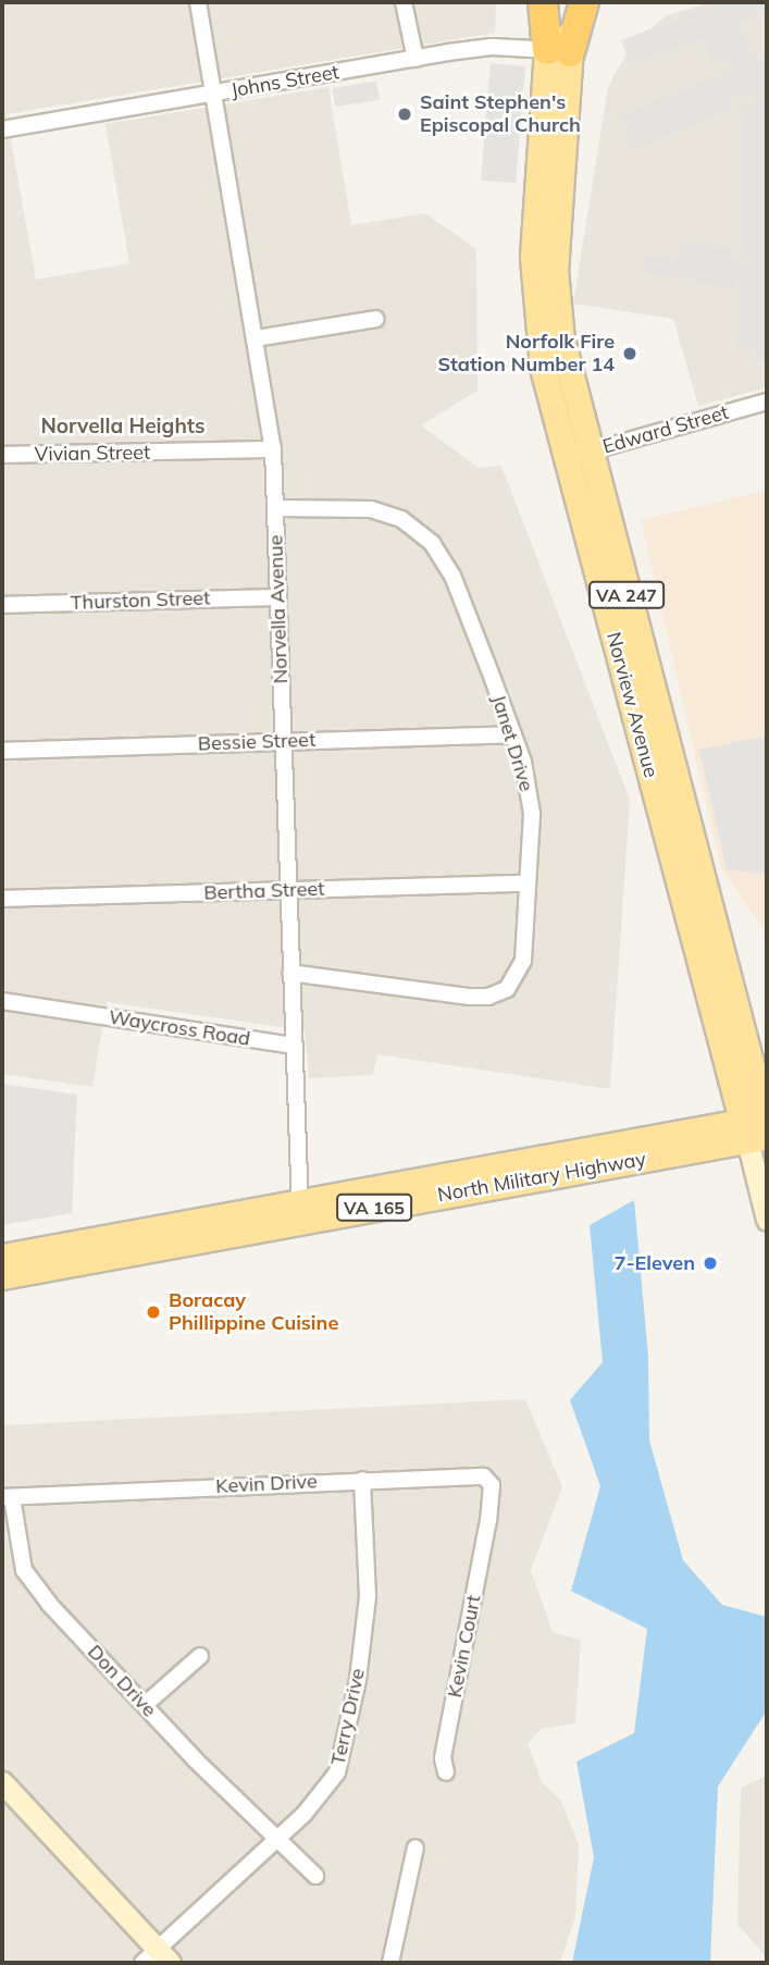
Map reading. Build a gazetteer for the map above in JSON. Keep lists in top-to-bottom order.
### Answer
{
  "streets": {
    "main road": [
      "VA 247",
      "Norview Avenue",
      "North Military Highway",
      "VA 165"
    ],
    "street": [
      "Johns Street",
      "Edward Street",
      "Vivian Street",
      "Thurston Street",
      "Norvella Avenue",
      "Bessie Street",
      "Janet Drive",
      "Bertha Street",
      "Waycross Road",
      "Kevin Drive",
      "Kevin Court",
      "Don Drive",
      "Terry Drive"
    ]
  },
  "crossings": [
    ["Johns Street", "Norvella Avenue"],
    ["Johns Street", "Norview Avenue"],
    ["Edward Street", "Norview Avenue"],
    ["Vivian Street", "Norvella Avenue"],
    ["Thurston Street", "Norvella Avenue"],
    ["Norvella Avenue", "Bessie Street"],
    ["Norvella Avenue", "Janet Drive"],
    ["Norvella Avenue", "Bertha Street"],
    ["Norvella Avenue", "Waycross Road"],
    ["Norvella Avenue", "North Military Highway"],
    ["Norview Avenue", "North Military Highway"],
    ["Bessie Street", "Janet Drive"],
    ["Janet Drive", "Bertha Street"],
    ["Kevin Drive", "Kevin Court"],
    ["Kevin Drive", "Don Drive"],
    ["Kevin Drive", "Terry Drive"],
    ["Don Drive", "Terry Drive"]
  ],
  "districts": ["Norvella Heights"],
  "places": [
    "Saint Stephen's Episcopal Church",
    "Norfolk Fire Station Number 14",
    "7-Eleven",
    "Boracay Phillippine Cuisine"
  ]
}
